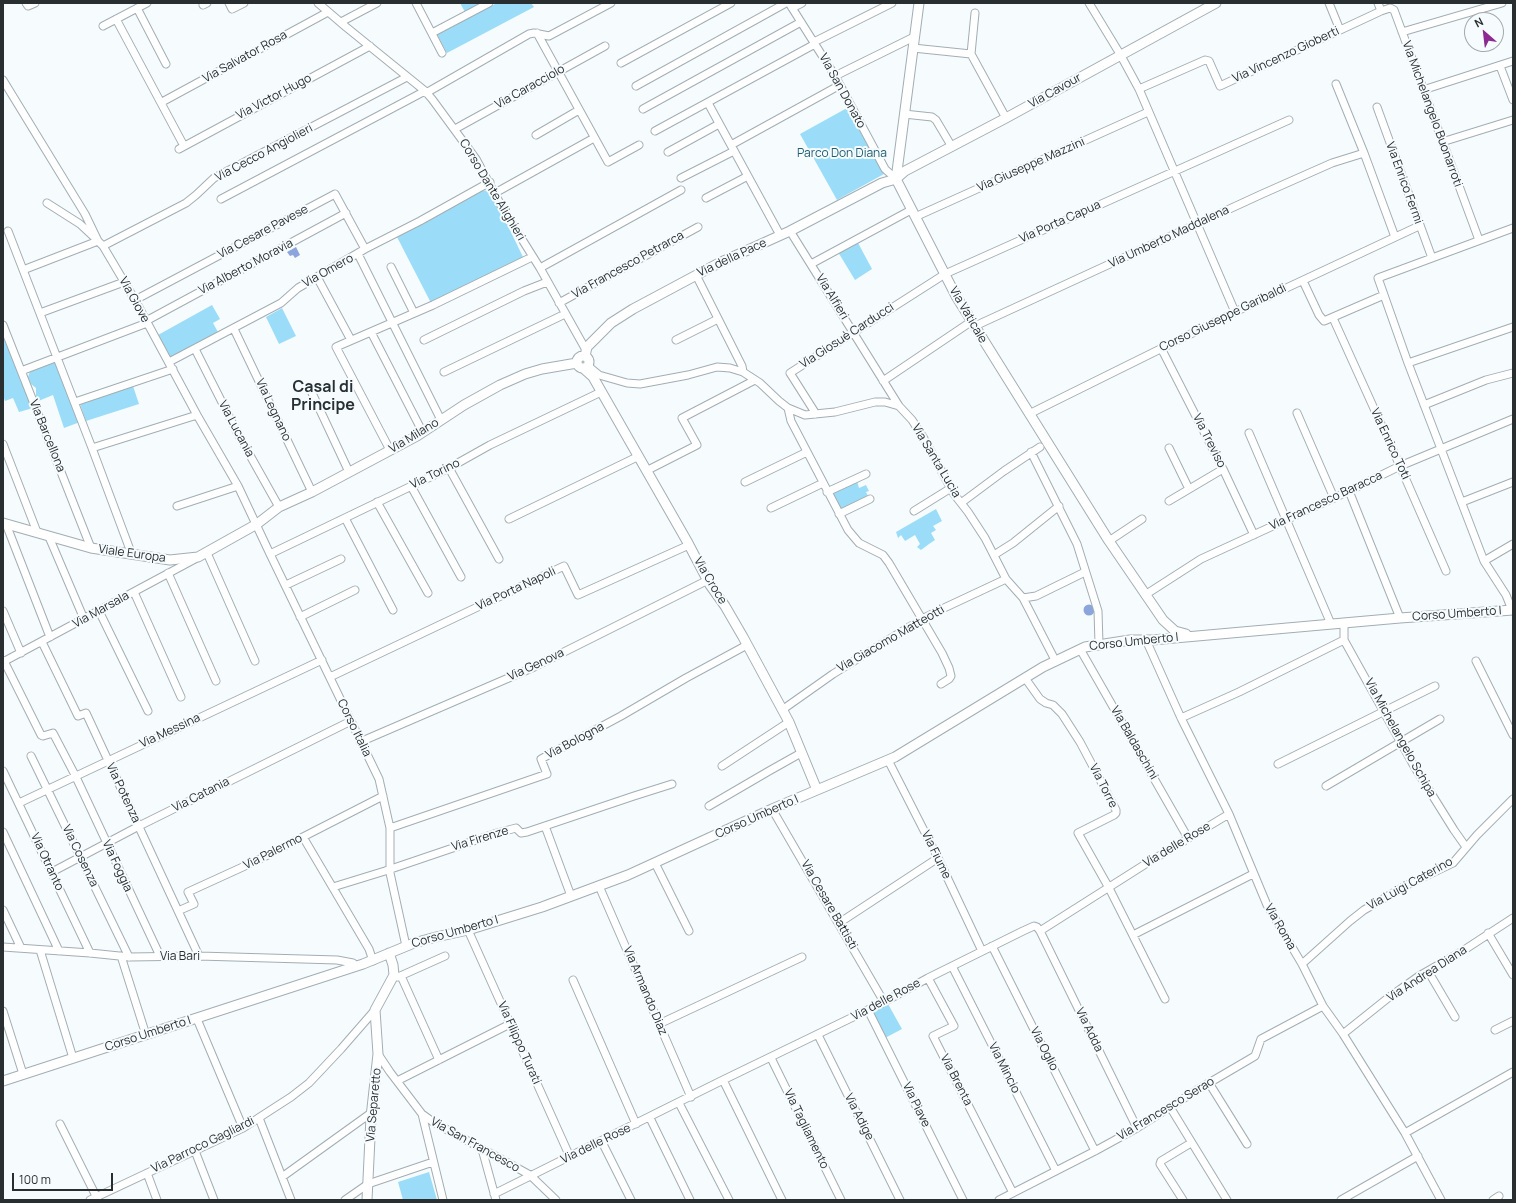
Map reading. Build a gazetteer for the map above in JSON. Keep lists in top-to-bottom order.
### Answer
{
  "streets": {
    "street": [
      "Via Vincenzo Gioberti",
      "Via Salvator Rosa",
      "Via Caracciolo",
      "Via San Donato",
      "Via Cavour",
      "Via Victor Hugo",
      "Via Michelangelo Buonarroti",
      "Via Cecco Angiolieri",
      "Via Giuseppe Mazzini",
      "Via Enrico Fermi",
      "Corso Dante Alighieri",
      "Via Porta Capua",
      "Via Cesare Pavese",
      "Via Umberto Maddalena",
      "Via della Pace",
      "Via Francesco Petrarca",
      "Via Alberto Moravia",
      "Via Omero",
      "Via Alfieri",
      "Via Giove",
      "Via Vaticale",
      "Corso Giuseppe Garibaldi",
      "Via Giosuè Carducci",
      "Via Legnano",
      "Via Lucania",
      "Via Barcellona",
      "Via Milano",
      "Via Treviso",
      "Via Enrico Toti",
      "Via Santa Lucia",
      "Via Torino",
      "Via Francesco Baracca",
      "Viale Europa",
      "Via Croce",
      "Via Porta Napoli",
      "Via Marsala",
      "Corso Umberto I",
      "Via Giacomo Matteotti",
      "Via Genova",
      "Corso Italia",
      "Via Messina",
      "Via Michelangelo Schipa",
      "Via Bologna",
      "Via Baldaschini",
      "Via Torre",
      "Via Potenza",
      "Via Catania",
      "Via Firenze",
      "Via delle Rose",
      "Via Palermo",
      "Via Fiume",
      "Via Cosenza",
      "Via Otranto",
      "Via Foggia",
      "Via Luigi Caterino",
      "Via Cesare Battisti",
      "Via Roma",
      "Via Bari",
      "Via Andrea Diana",
      "Via Armando Diaz",
      "Via Adda",
      "Via Filippo Turati",
      "Via Oglio",
      "Via Mincio",
      "Via Brenta",
      "Via Separetto",
      "Via Piave",
      "Via Francesco Serao",
      "Via Adige",
      "Via Tagliamento",
      "Via Parroco Gagliardi",
      "Via San Francesco"
    ]
  },
  "crossings": [
    ["Via Vincenzo Gioberti", "Via Michelangelo Buonarroti"],
    ["Via Salvator Rosa", "Via Victor Hugo"],
    ["Via Salvator Rosa", "Corso Dante Alighieri"],
    ["Via Caracciolo", "Corso Dante Alighieri"],
    ["Via San Donato", "Via Cavour"],
    ["Via San Donato", "Via della Pace"],
    ["Via San Donato", "Via Vaticale"],
    ["Via Cavour", "Via della Pace"],
    ["Via Cavour", "Via Vaticale"],
    ["Via Victor Hugo", "Corso Dante Alighieri"],
    ["Via Cecco Angiolieri", "Corso Dante Alighieri"],
    ["Via Cecco Angiolieri", "Via Giove"],
    ["Via Giuseppe Mazzini", "Via Alfieri"],
    ["Via Giuseppe Mazzini", "Via Vaticale"],
    ["Via Enrico Fermi", "Corso Giuseppe Garibaldi"],
    ["Corso Dante Alighieri", "Via della Pace"],
    ["Corso Dante Alighieri", "Via Francesco Petrarca"],
    ["Corso Dante Alighieri", "Via Omero"],
    ["Via Porta Capua", "Via Vaticale"],
    ["Via Porta Capua", "Via Giosuè Carducci"],
    ["Via Cesare Pavese", "Via Alberto Moravia"],
    ["Via Cesare Pavese", "Via Omero"],
    ["Via Cesare Pavese", "Via Giove"],
    ["Via Umberto Maddalena", "Via Alfieri"],
    ["Via Umberto Maddalena", "Via Vaticale"],
    ["Via della Pace", "Via Alfieri"],
    ["Via della Pace", "Via Vaticale"],
    ["Via Alberto Moravia", "Via Giove"],
    ["Via Alberto Moravia", "Via Barcellona"],
    ["Via Omero", "Via Giove"],
    ["Via Omero", "Via Legnano"],
    ["Via Omero", "Via Lucania"],
    ["Via Alfieri", "Via Giosuè Carducci"],
    ["Via Alfieri", "Via Santa Lucia"],
    ["Via Giove", "Via Milano"],
    ["Via Giove", "Viale Europa"],
    ["Via Giove", "Corso Italia"],
    ["Via Vaticale", "Corso Giuseppe Garibaldi"],
    ["Via Vaticale", "Via Giosuè Carducci"],
    ["Via Vaticale", "Via Francesco Baracca"],
    ["Via Vaticale", "Corso Umberto I"],
    ["Via Vaticale", "Via Roma"],
    ["Corso Giuseppe Garibaldi", "Via Treviso"],
    ["Via Legnano", "Via Milano"],
    ["Via Lucania", "Via Milano"],
    ["Via Barcellona", "Viale Europa"],
    ["Via Milano", "Viale Europa"],
    ["Via Milano", "Via Croce"],
    ["Via Milano", "Corso Italia"],
    ["Via Treviso", "Via Francesco Baracca"],
    ["Via Enrico Toti", "Via Francesco Baracca"],
    ["Via Santa Lucia", "Corso Umberto I"],
    ["Via Santa Lucia", "Via Giacomo Matteotti"],
    ["Via Torino", "Via Croce"],
    ["Via Torino", "Corso Italia"],
    ["Viale Europa", "Via Marsala"],
    ["Viale Europa", "Corso Italia"],
    ["Via Croce", "Via Porta Napoli"],
    ["Via Croce", "Corso Umberto I"],
    ["Via Croce", "Via Giacomo Matteotti"],
    ["Via Croce", "Via Genova"],
    ["Via Croce", "Via Bologna"],
    ["Via Porta Napoli", "Corso Italia"],
    ["Via Marsala", "Via Potenza"],
    ["Via Marsala", "Via Foggia"],
    ["Corso Umberto I", "Corso Italia"],
    ["Corso Umberto I", "Via Michelangelo Schipa"],
    ["Corso Umberto I", "Via Baldaschini"],
    ["Corso Umberto I", "Via Torre"],
    ["Corso Umberto I", "Via Fiume"],
    ["Corso Umberto I", "Via Cesare Battisti"],
    ["Corso Umberto I", "Via Roma"],
    ["Corso Umberto I", "Via Bari"],
    ["Corso Umberto I", "Via Armando Diaz"],
    ["Corso Umberto I", "Via Filippo Turati"],
    ["Via Genova", "Corso Italia"],
    ["Corso Italia", "Via Messina"],
    ["Corso Italia", "Via Bologna"],
    ["Corso Italia", "Via Catania"],
    ["Corso Italia", "Via Firenze"],
    ["Corso Italia", "Via Palermo"],
    ["Via Messina", "Via Potenza"],
    ["Via Messina", "Via Cosenza"],
    ["Via Messina", "Via Otranto"],
    ["Via Messina", "Via Foggia"],
    ["Via Michelangelo Schipa", "Via Luigi Caterino"],
    ["Via Baldaschini", "Via delle Rose"],
    ["Via Torre", "Via delle Rose"],
    ["Via Potenza", "Via Catania"],
    ["Via Potenza", "Via Palermo"],
    ["Via Potenza", "Via Bari"],
    ["Via Catania", "Via Cosenza"],
    ["Via Catania", "Via Otranto"],
    ["Via Catania", "Via Foggia"],
    ["Via delle Rose", "Via Fiume"],
    ["Via delle Rose", "Via Cesare Battisti"],
    ["Via delle Rose", "Via Roma"],
    ["Via delle Rose", "Via Armando Diaz"],
    ["Via delle Rose", "Via Adda"],
    ["Via delle Rose", "Via Filippo Turati"],
    ["Via delle Rose", "Via Oglio"],
    ["Via delle Rose", "Via Mincio"],
    ["Via delle Rose", "Via Brenta"],
    ["Via delle Rose", "Via Piave"],
    ["Via delle Rose", "Via Adige"],
    ["Via delle Rose", "Via Tagliamento"],
    ["Via delle Rose", "Via San Francesco"],
    ["Via Cosenza", "Via Bari"],
    ["Via Otranto", "Via Bari"],
    ["Via Foggia", "Via Bari"],
    ["Via Luigi Caterino", "Via Roma"],
    ["Via Roma", "Via Andrea Diana"],
    ["Via Roma", "Via Francesco Serao"],
    ["Via Adda", "Via Francesco Serao"],
    ["Via Oglio", "Via Francesco Serao"],
    ["Via Mincio", "Via Francesco Serao"],
    ["Via Brenta", "Via Francesco Serao"],
    ["Via Separetto", "Via Parroco Gagliardi"],
    ["Via Separetto", "Via San Francesco"]
  ],
  "districts": ["Casal di Principe"],
  "parks": ["Parco Don Diana"],
  "scale_bar": "100 m",
  "north": "top left"
}
